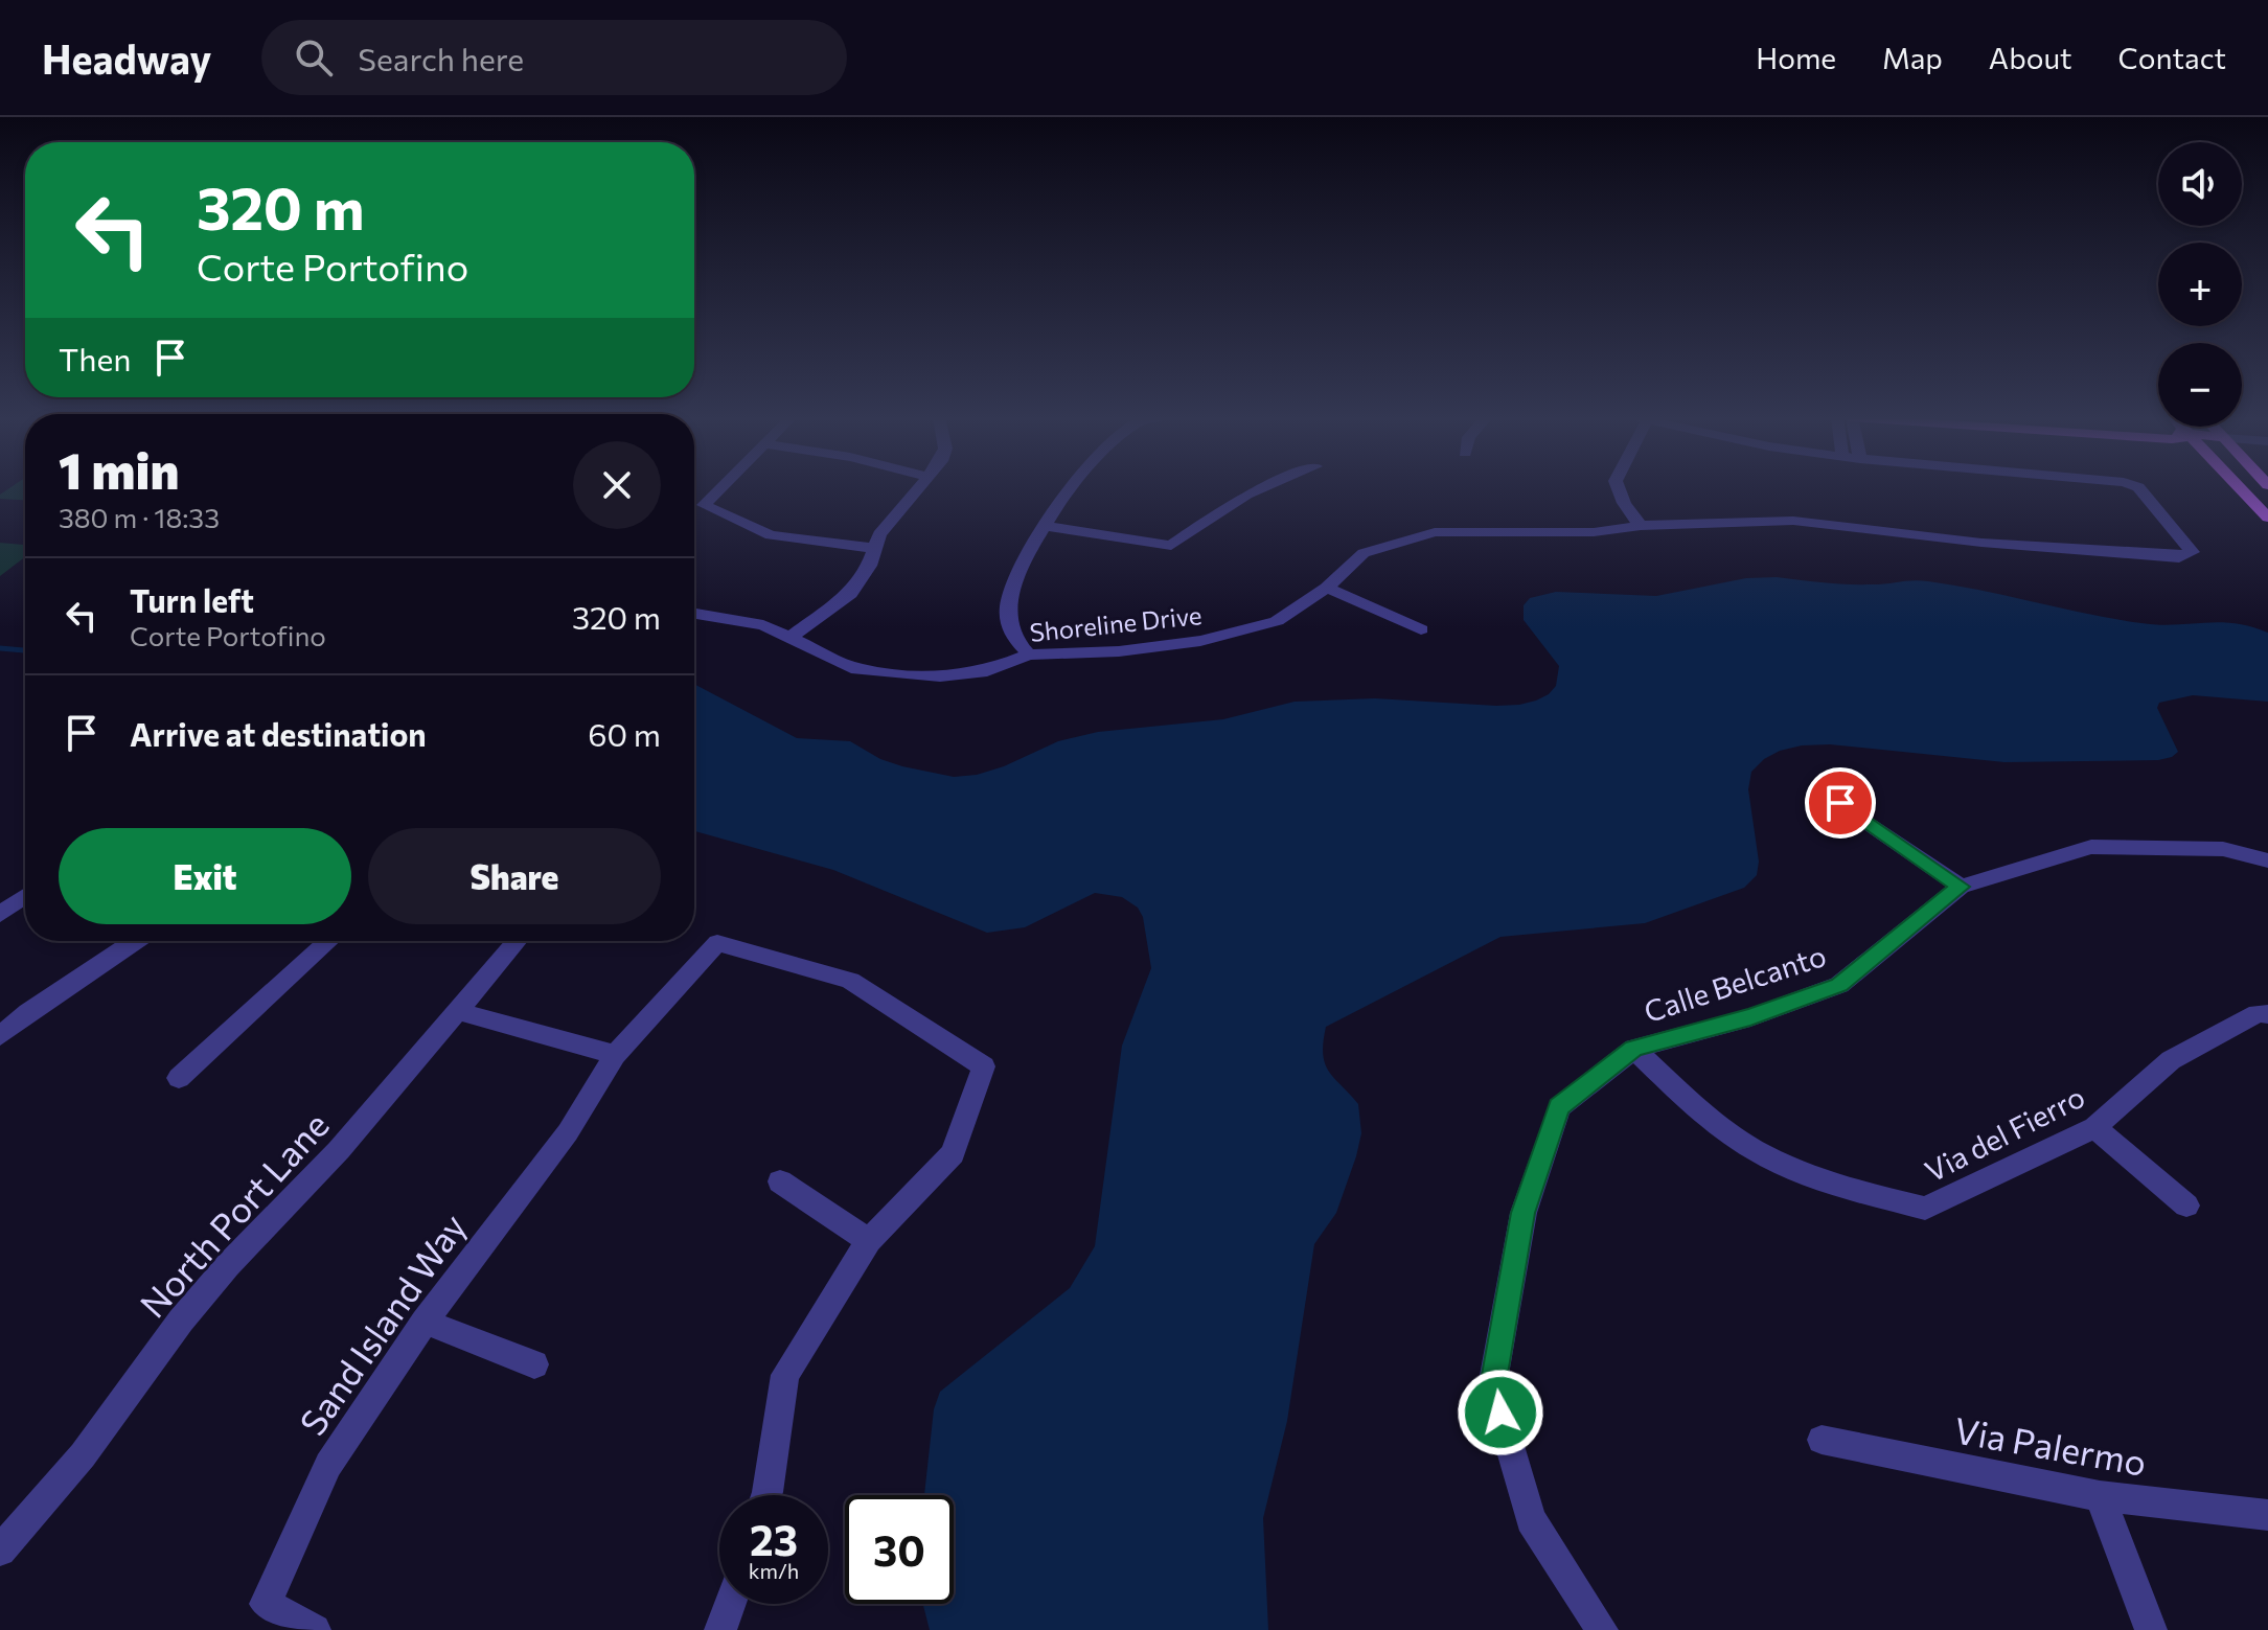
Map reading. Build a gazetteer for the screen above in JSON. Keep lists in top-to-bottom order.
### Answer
{
  "streets": {
    "street": [
      "Shoreline Drive",
      "Calle Belcanto",
      "Via del Fierro",
      "North Port Lane",
      "Sand Island Way",
      "Via Palermo"
    ]
  },
  "crossings": [
    ["Calle Belcanto", "Via del Fierro"]
  ],
  "page": {
    "header": "Headway",
    "search": "Search here",
    "nav": [
      "Home",
      "Map",
      "About",
      "Contact"
    ],
    "map_buttons": ["+", "−"],
    "turn": ["320 m", "Corte Portofino"],
    "then": "Then",
    "heading": ["1 min", "380 m · 18:33"],
    "list": [
      {
        "name": "Turn left",
        "note": "Corte Portofino",
        "value": "320 m"
      },
      {
        "name": "Arrive at destination",
        "value": "60 m"
      }
    ],
    "buttons": ["Exit", "Share"],
    "speed": "23 km/h",
    "limit": "30"
  }
}
